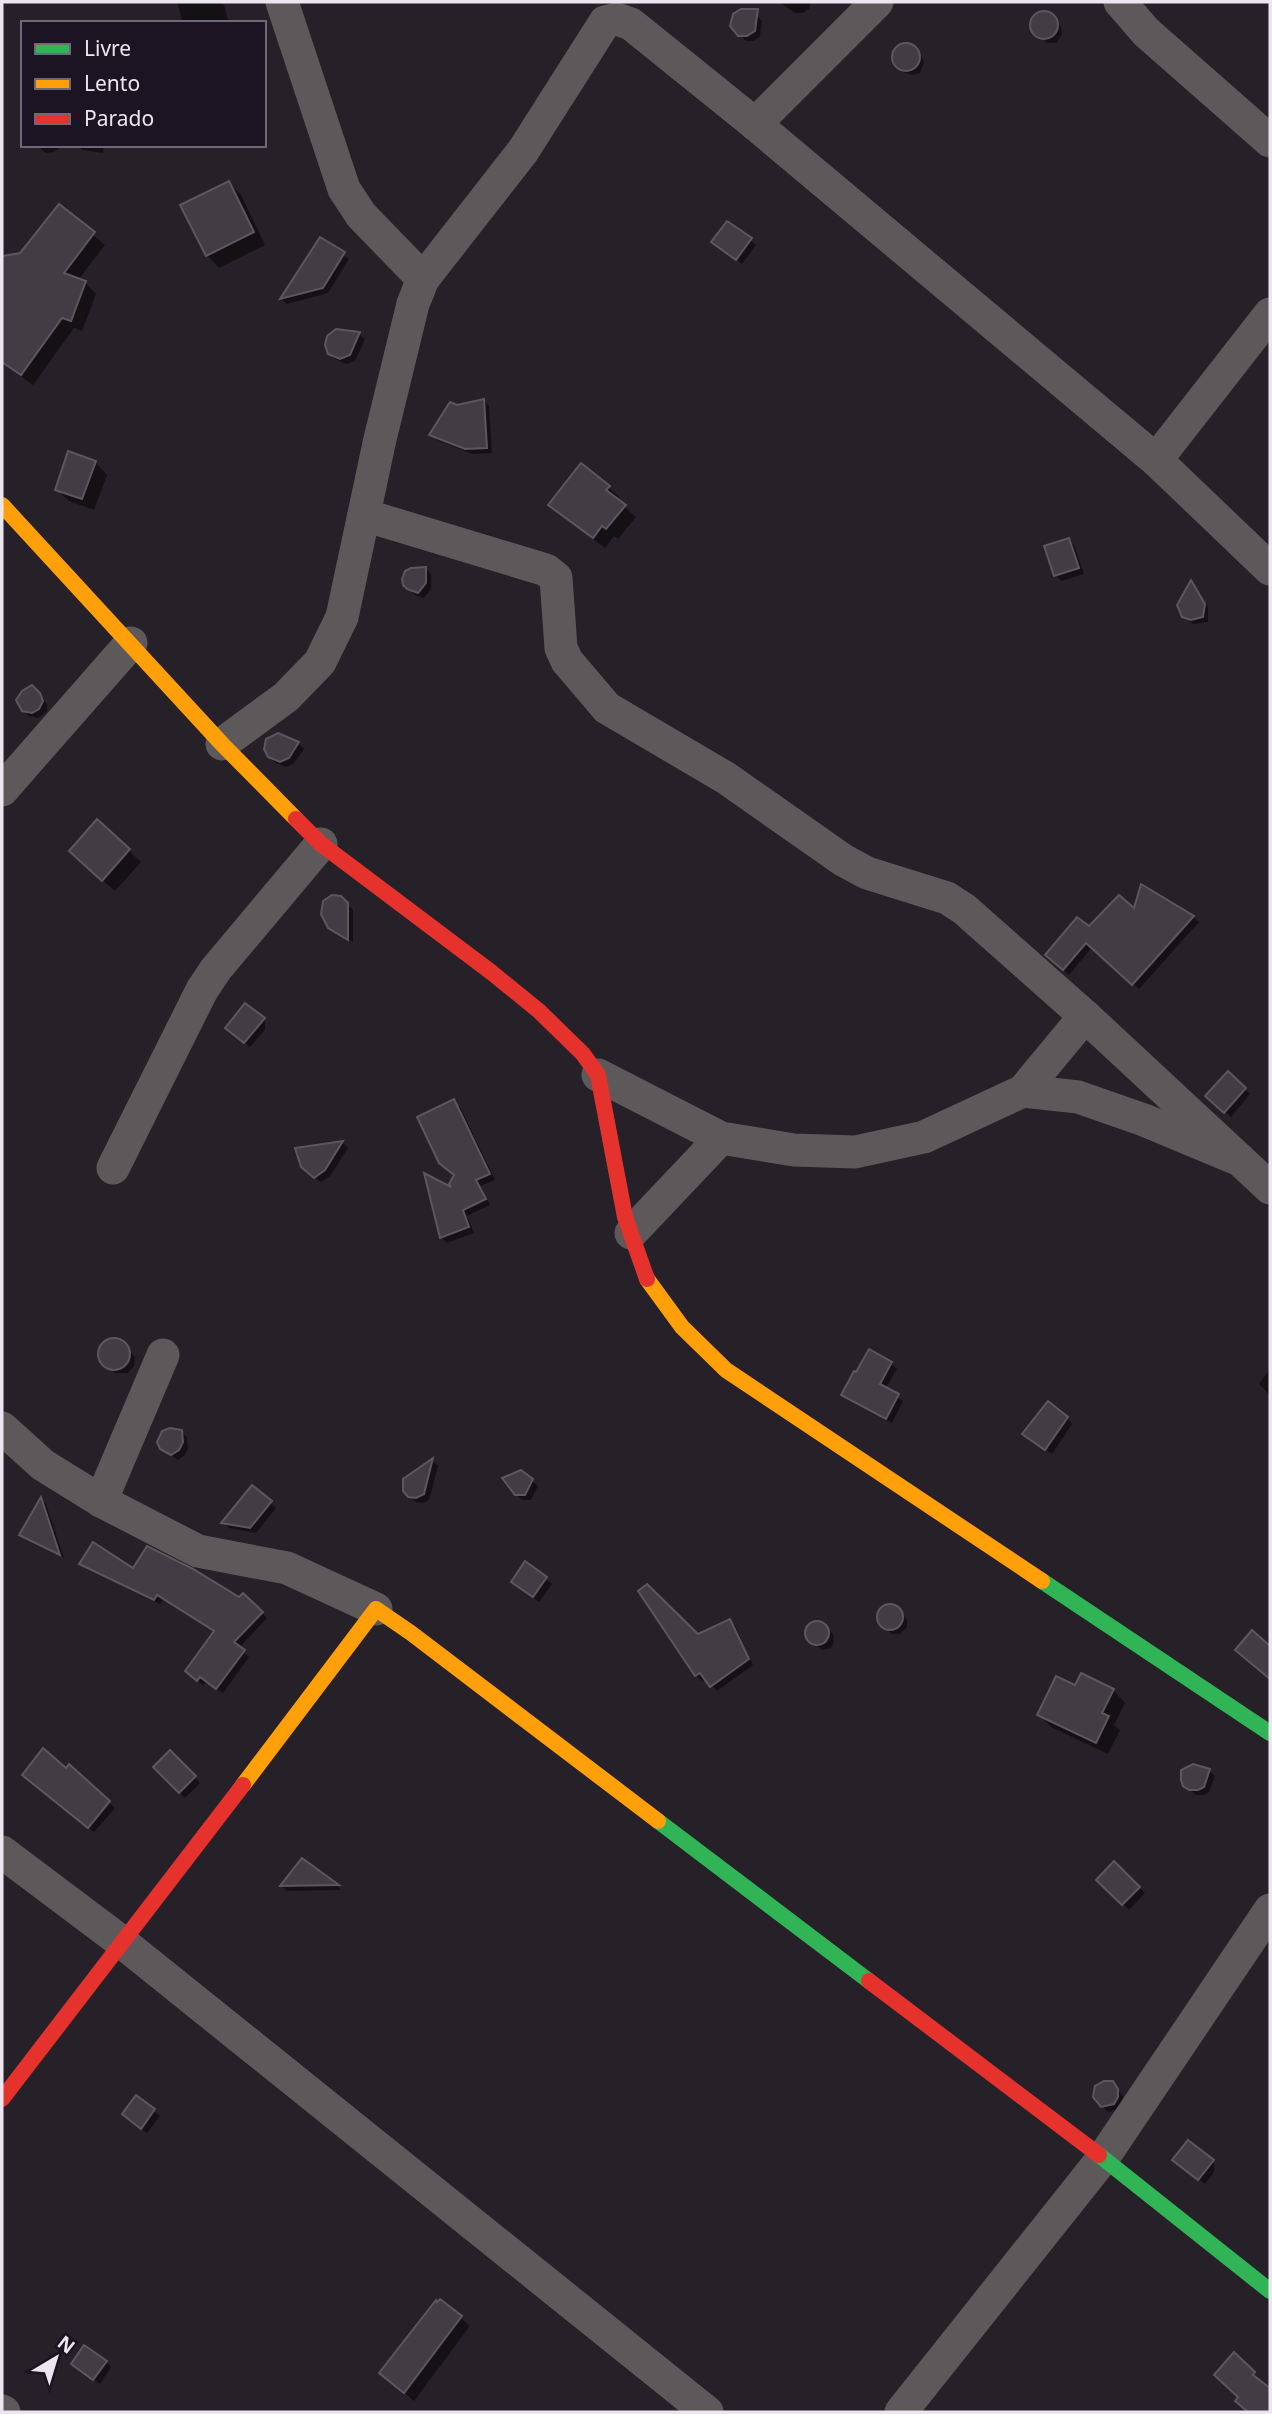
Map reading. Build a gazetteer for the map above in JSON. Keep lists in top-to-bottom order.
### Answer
{
  "legend": ["Livre", "Lento", "Parado"],
  "north": "top right"
}
